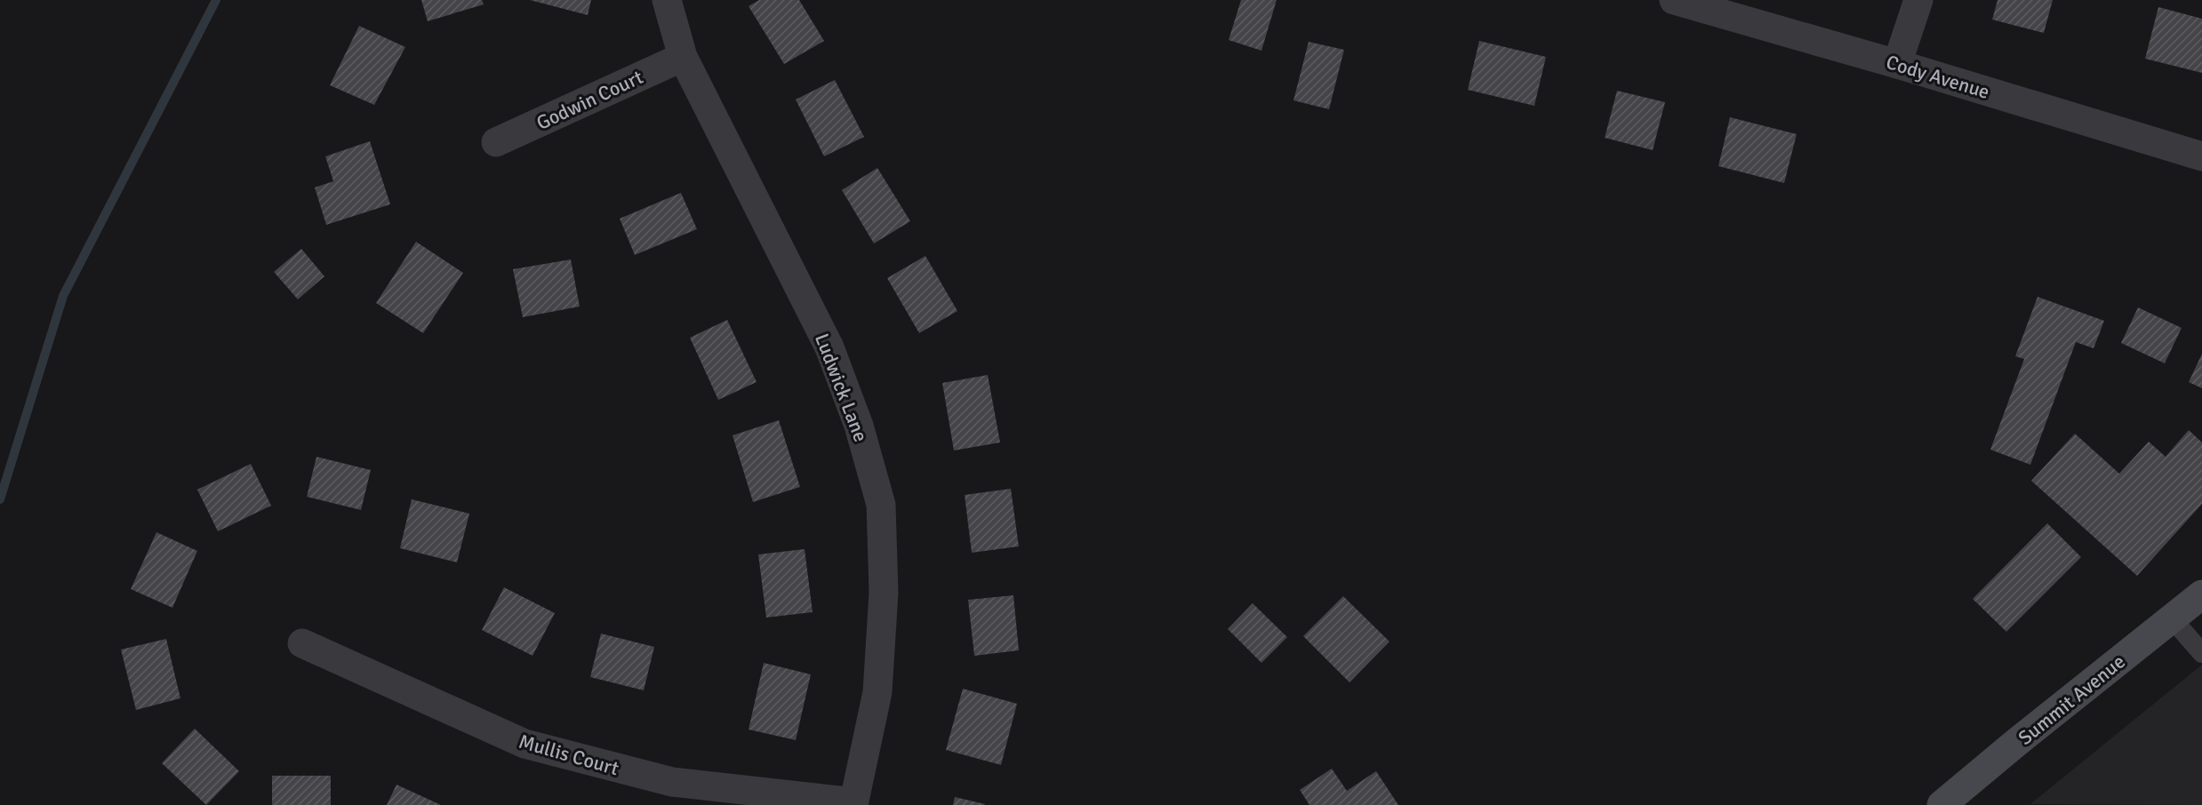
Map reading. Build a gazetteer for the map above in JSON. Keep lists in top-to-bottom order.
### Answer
{
  "streets": {
    "main road": ["Summit Avenue"],
    "street": [
      "Cody Avenue",
      "Godwin Court",
      "Ludwick Lane",
      "Mullis Court"
    ]
  },
  "crossings": [
    ["Godwin Court", "Ludwick Lane"],
    ["Ludwick Lane", "Mullis Court"]
  ]
}
